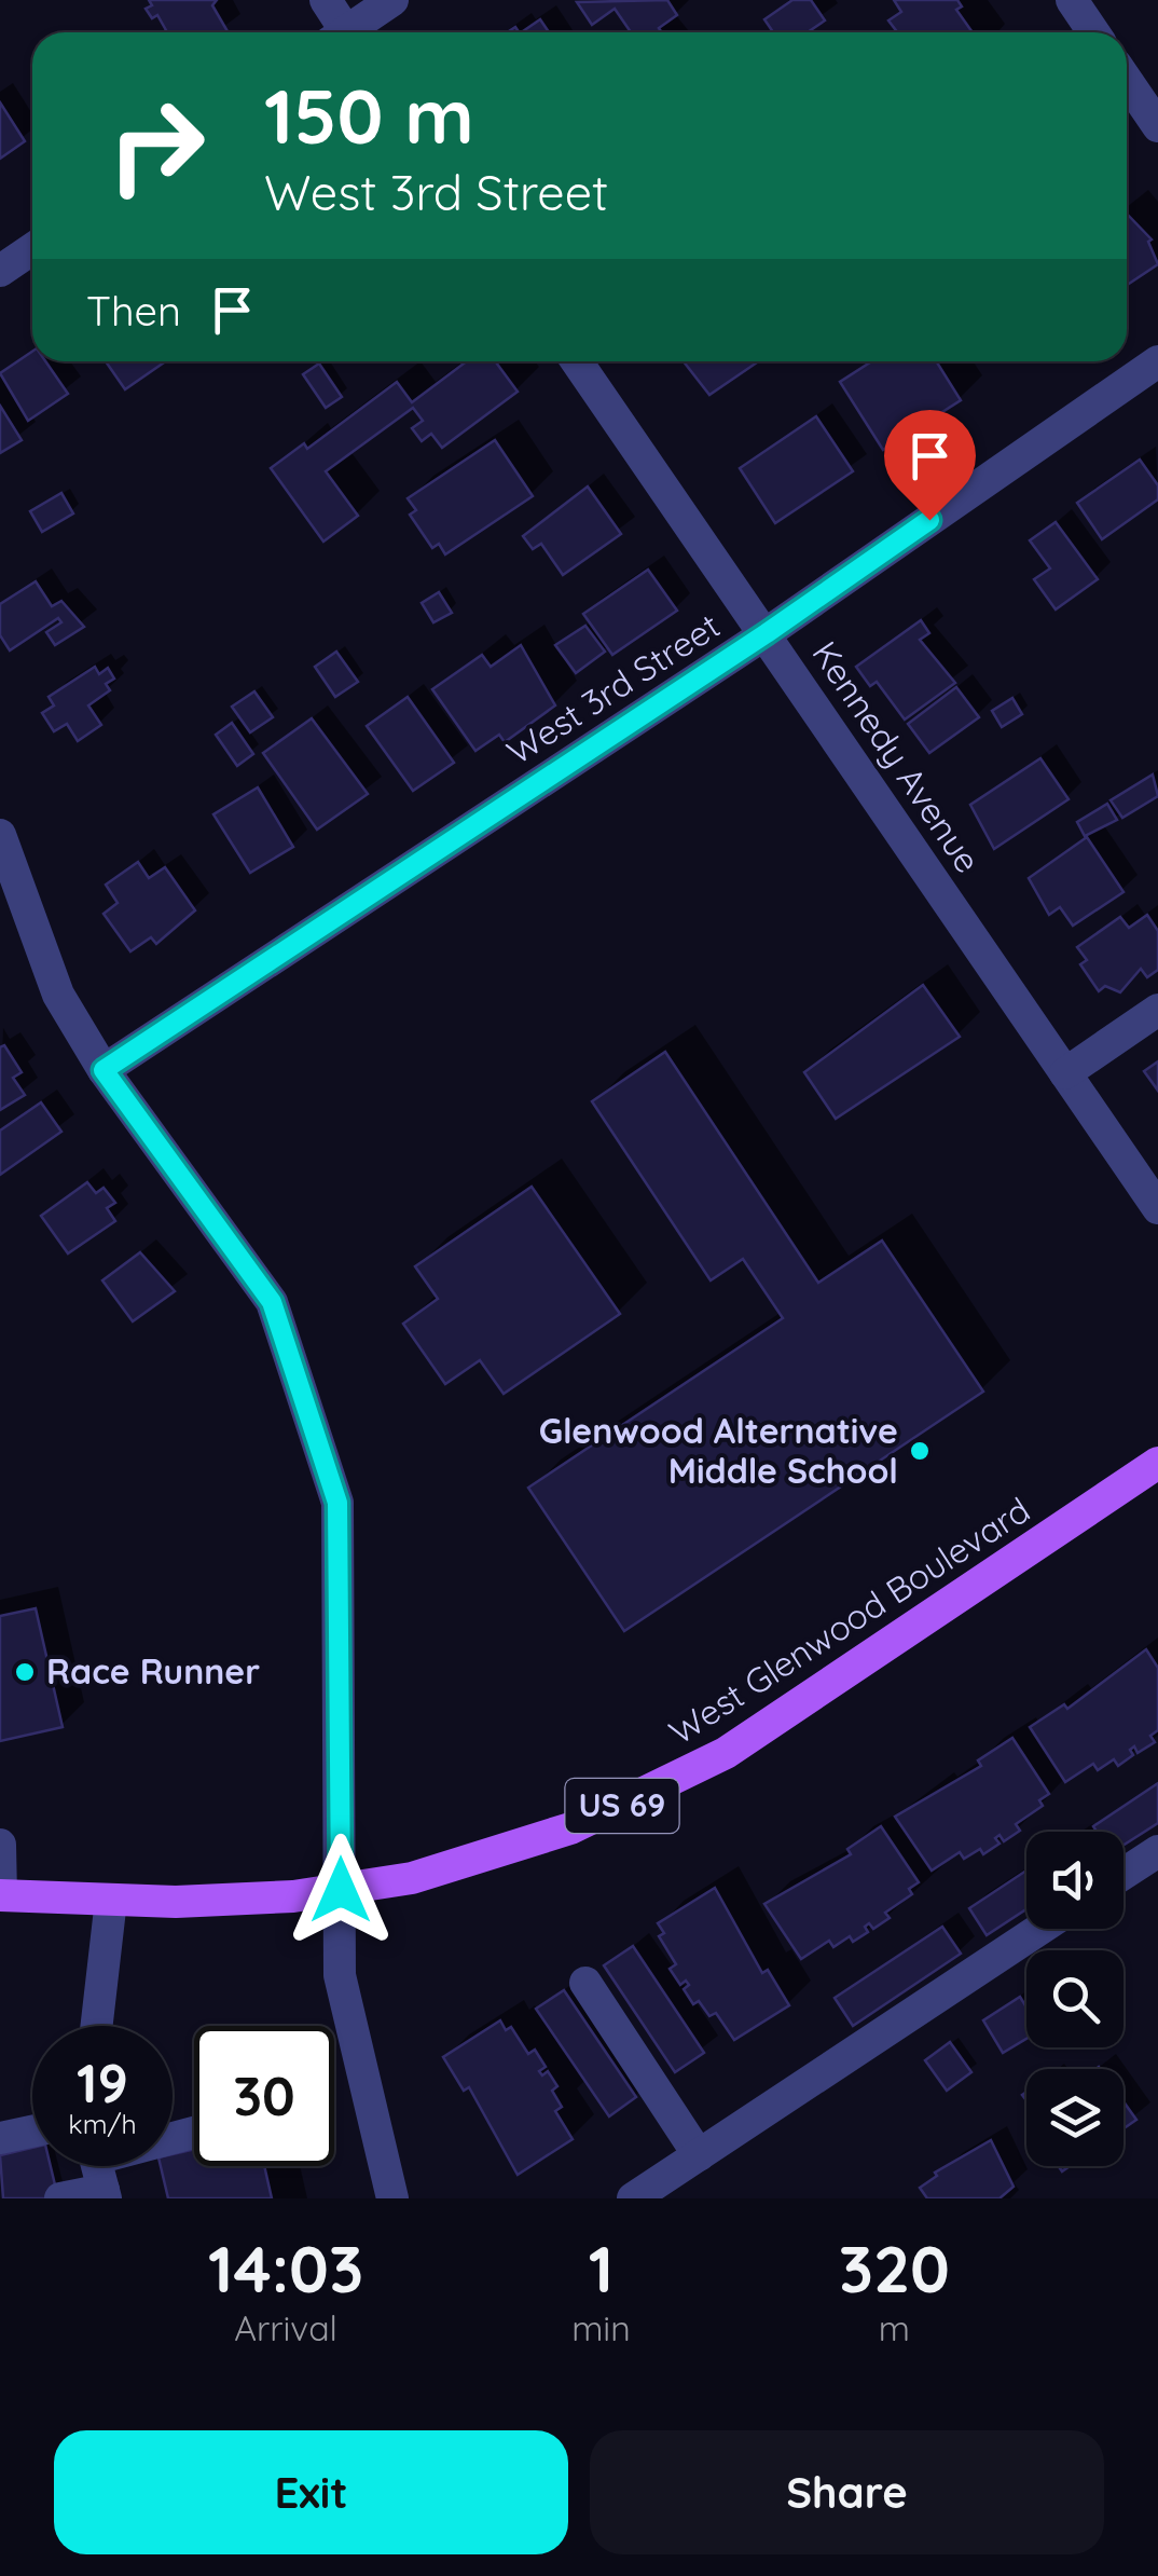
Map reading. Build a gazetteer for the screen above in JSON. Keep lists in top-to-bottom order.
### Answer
{
  "streets": {
    "main road": ["West Glenwood Boulevard", "US 69"],
    "street": ["West 3rd Street", "Kennedy Avenue"]
  },
  "crossings": [
    ["West 3rd Street", "Kennedy Avenue"]
  ],
  "places": ["Glenwood Alternative Middle School", "Race Runner"],
  "page": {
    "turn": ["150 m", "West 3rd Street"],
    "then": "Then",
    "speed": "19 km/h",
    "limit": "30",
    "eta": [
      "14:03",
      "Arrival",
      "1",
      "min",
      "320",
      "m"
    ],
    "buttons": ["Exit", "Share"]
  }
}
